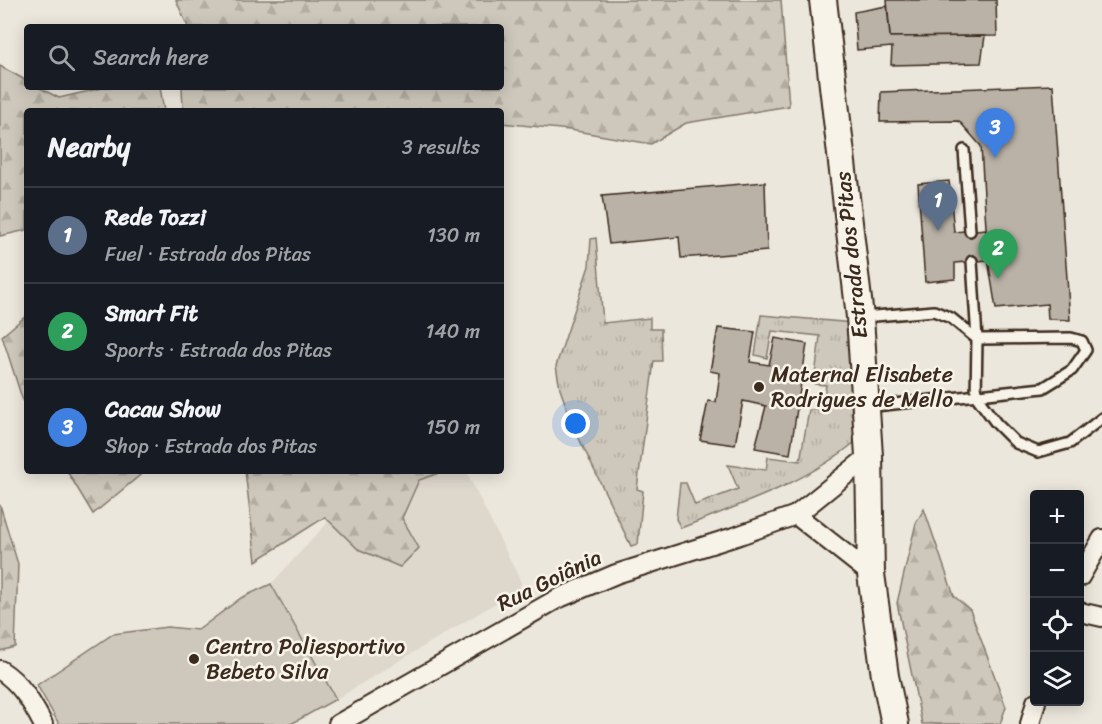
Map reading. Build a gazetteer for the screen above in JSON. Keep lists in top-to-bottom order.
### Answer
{
  "streets": {
    "main road": ["Estrada dos Pitas"],
    "street": ["Rua Goiânia"]
  },
  "crossings": [
    ["Estrada dos Pitas", "Rua Goiânia"]
  ],
  "places": ["Maternal Elisabete Rodrigues de Mello", "Centro Poliesportivo Bebeto Silva"],
  "page": {
    "search": "Search here",
    "pins": ["3", "1", "2"],
    "heading": ["Nearby", "3 results"],
    "list": [
      {
        "mark": "1",
        "name": "Rede Tozzi",
        "note": "Fuel · Estrada dos Pitas",
        "value": "130 m"
      },
      {
        "mark": "2",
        "name": "Smart Fit",
        "note": "Sports · Estrada dos Pitas",
        "value": "140 m"
      },
      {
        "mark": "3",
        "name": "Cacau Show",
        "note": "Shop · Estrada dos Pitas",
        "value": "150 m"
      }
    ],
    "map_buttons": ["+", "−"]
  }
}
